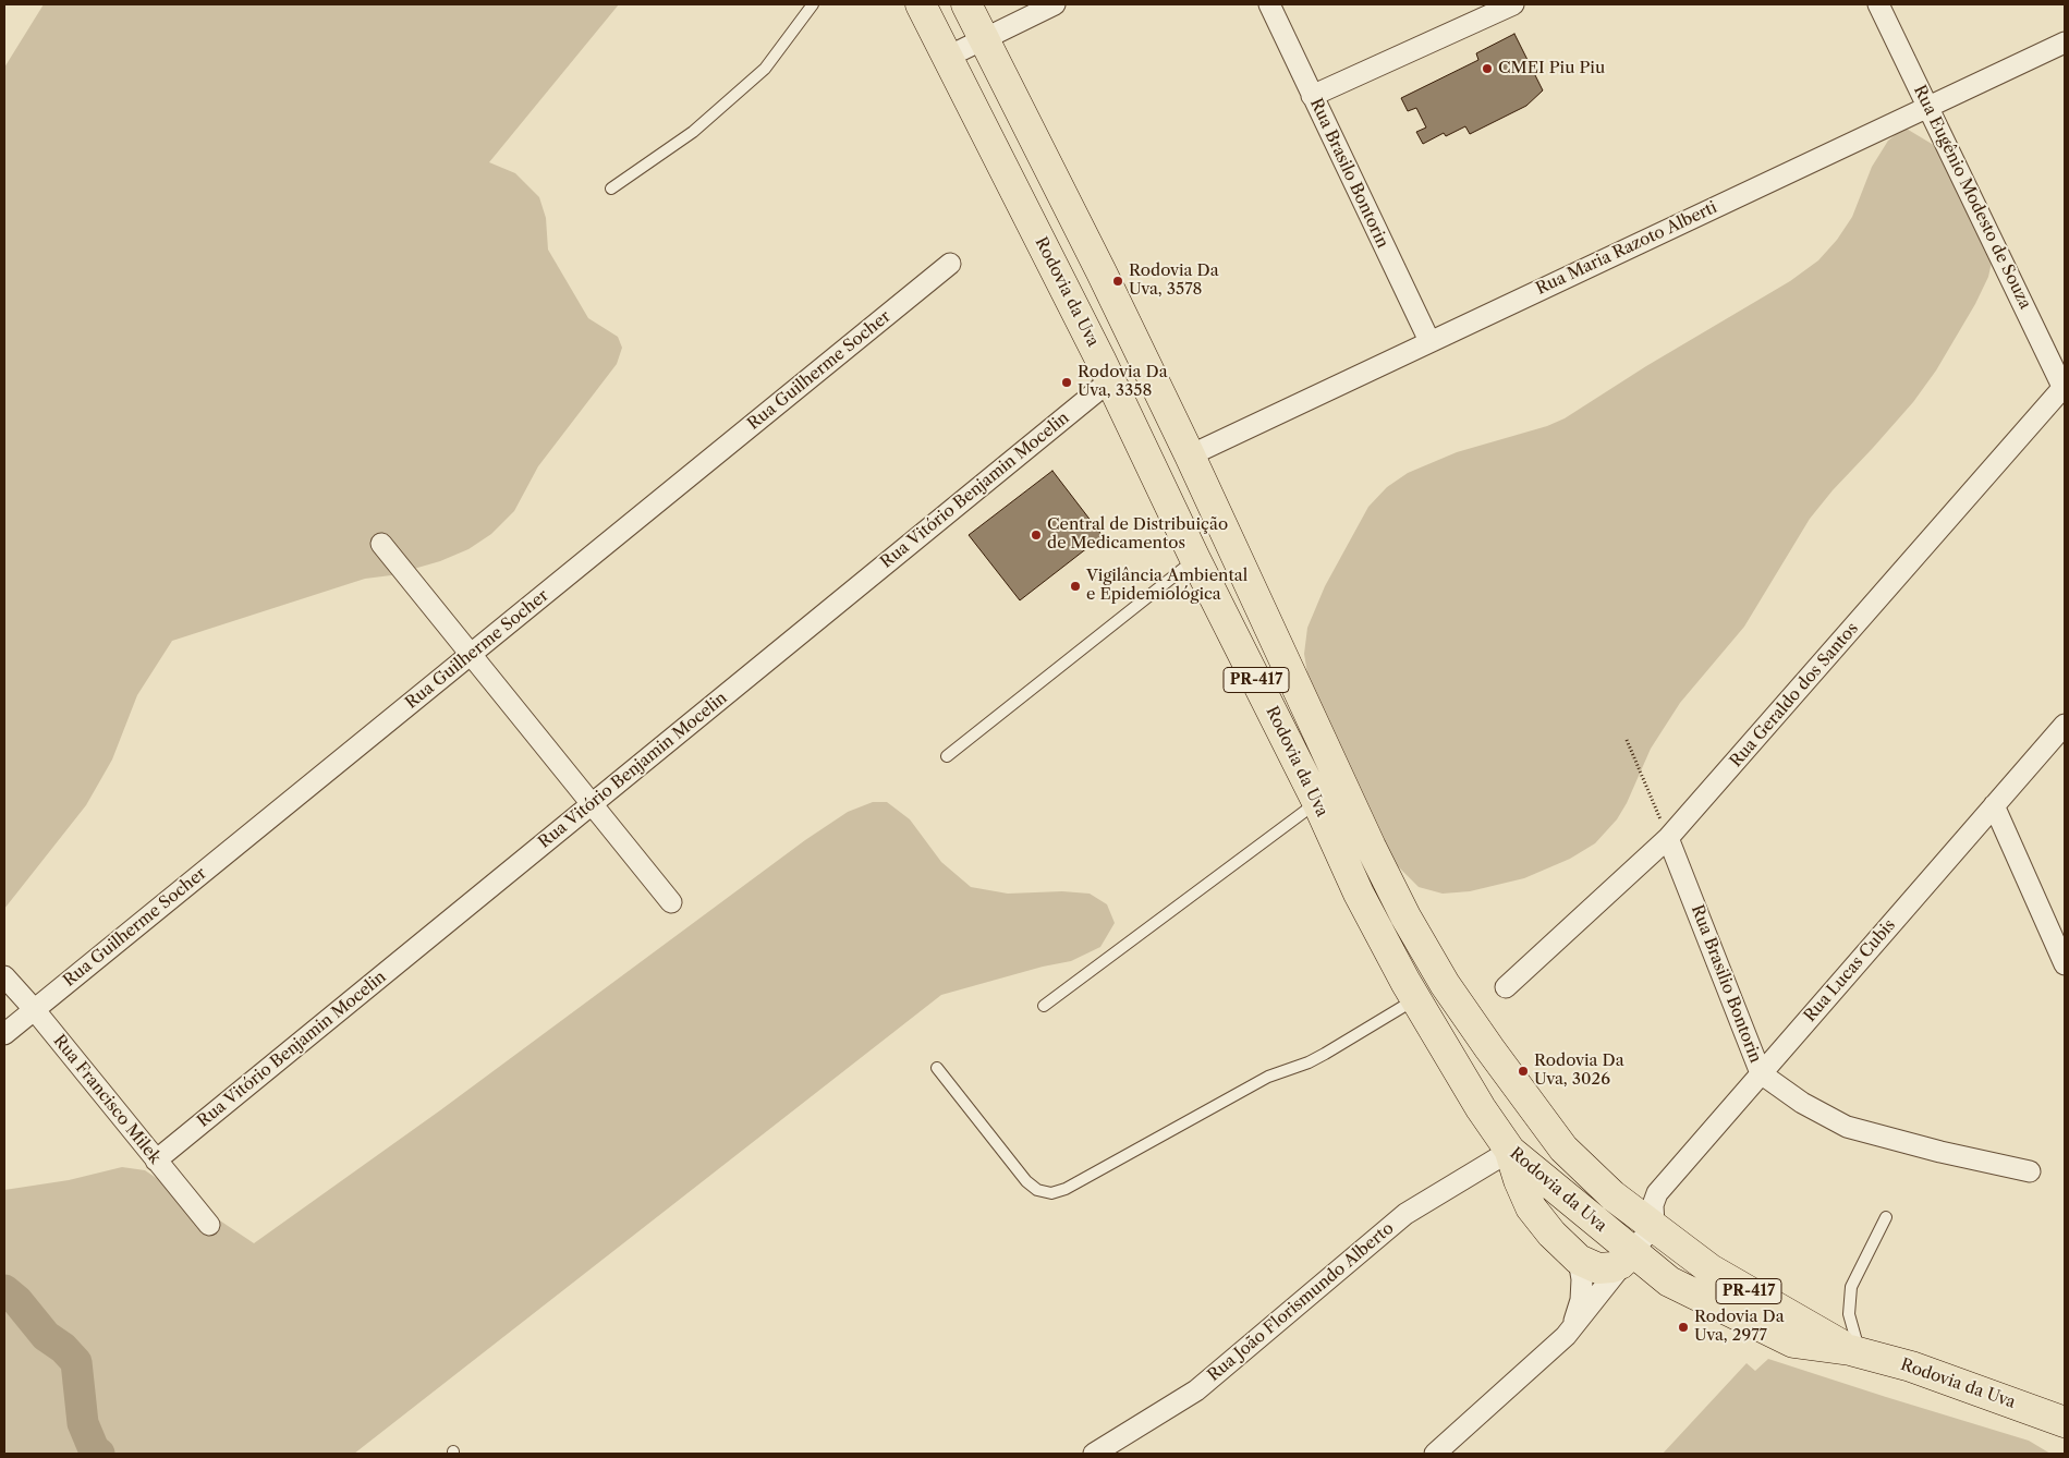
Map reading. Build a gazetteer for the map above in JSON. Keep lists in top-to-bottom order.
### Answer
{
  "streets": {
    "main road": ["Rodovia da Uva", "PR-417"],
    "street": [
      "Rua Brasilo Bontorin",
      "Rua Eugênio Modesto de Souza",
      "Rua Maria Razoto Alberti",
      "Rua Guilherme Socher",
      "Rua Vitório Benjamin Mocelin",
      "Rua Geraldo dos Santos",
      "Rua Lucas Cubis",
      "Rua Brasilio Bontorin",
      "Rua Francisco Milek",
      "Rua João Florismundo Alberto"
    ]
  },
  "crossings": [
    ["Rua Brasilo Bontorin", "Rua Maria Razoto Alberti"],
    ["Rua Eugênio Modesto de Souza", "Rua Maria Razoto Alberti"],
    ["Rua Eugênio Modesto de Souza", "Rua Geraldo dos Santos"],
    ["Rua Maria Razoto Alberti", "Rodovia da Uva"],
    ["Rodovia da Uva", "Rua Vitório Benjamin Mocelin"],
    ["Rodovia da Uva", "Rua Lucas Cubis"],
    ["Rodovia da Uva", "Rua João Florismundo Alberto"],
    ["Rua Guilherme Socher", "Rua Francisco Milek"],
    ["Rua Vitório Benjamin Mocelin", "Rua Francisco Milek"],
    ["Rua Geraldo dos Santos", "Rua Brasilio Bontorin"],
    ["Rua Lucas Cubis", "Rua Brasilio Bontorin"]
  ],
  "places": [
    "CMEI Piu Piu",
    "Rodovia Da Uva, 3578",
    "Rodovia Da Uva, 3358",
    "Central de Distribuição de Medicamentos",
    "Vigilância Ambiental e Epidemiológica",
    "Rodovia Da Uva, 3026",
    "Rodovia Da Uva, 2977"
  ]
}
